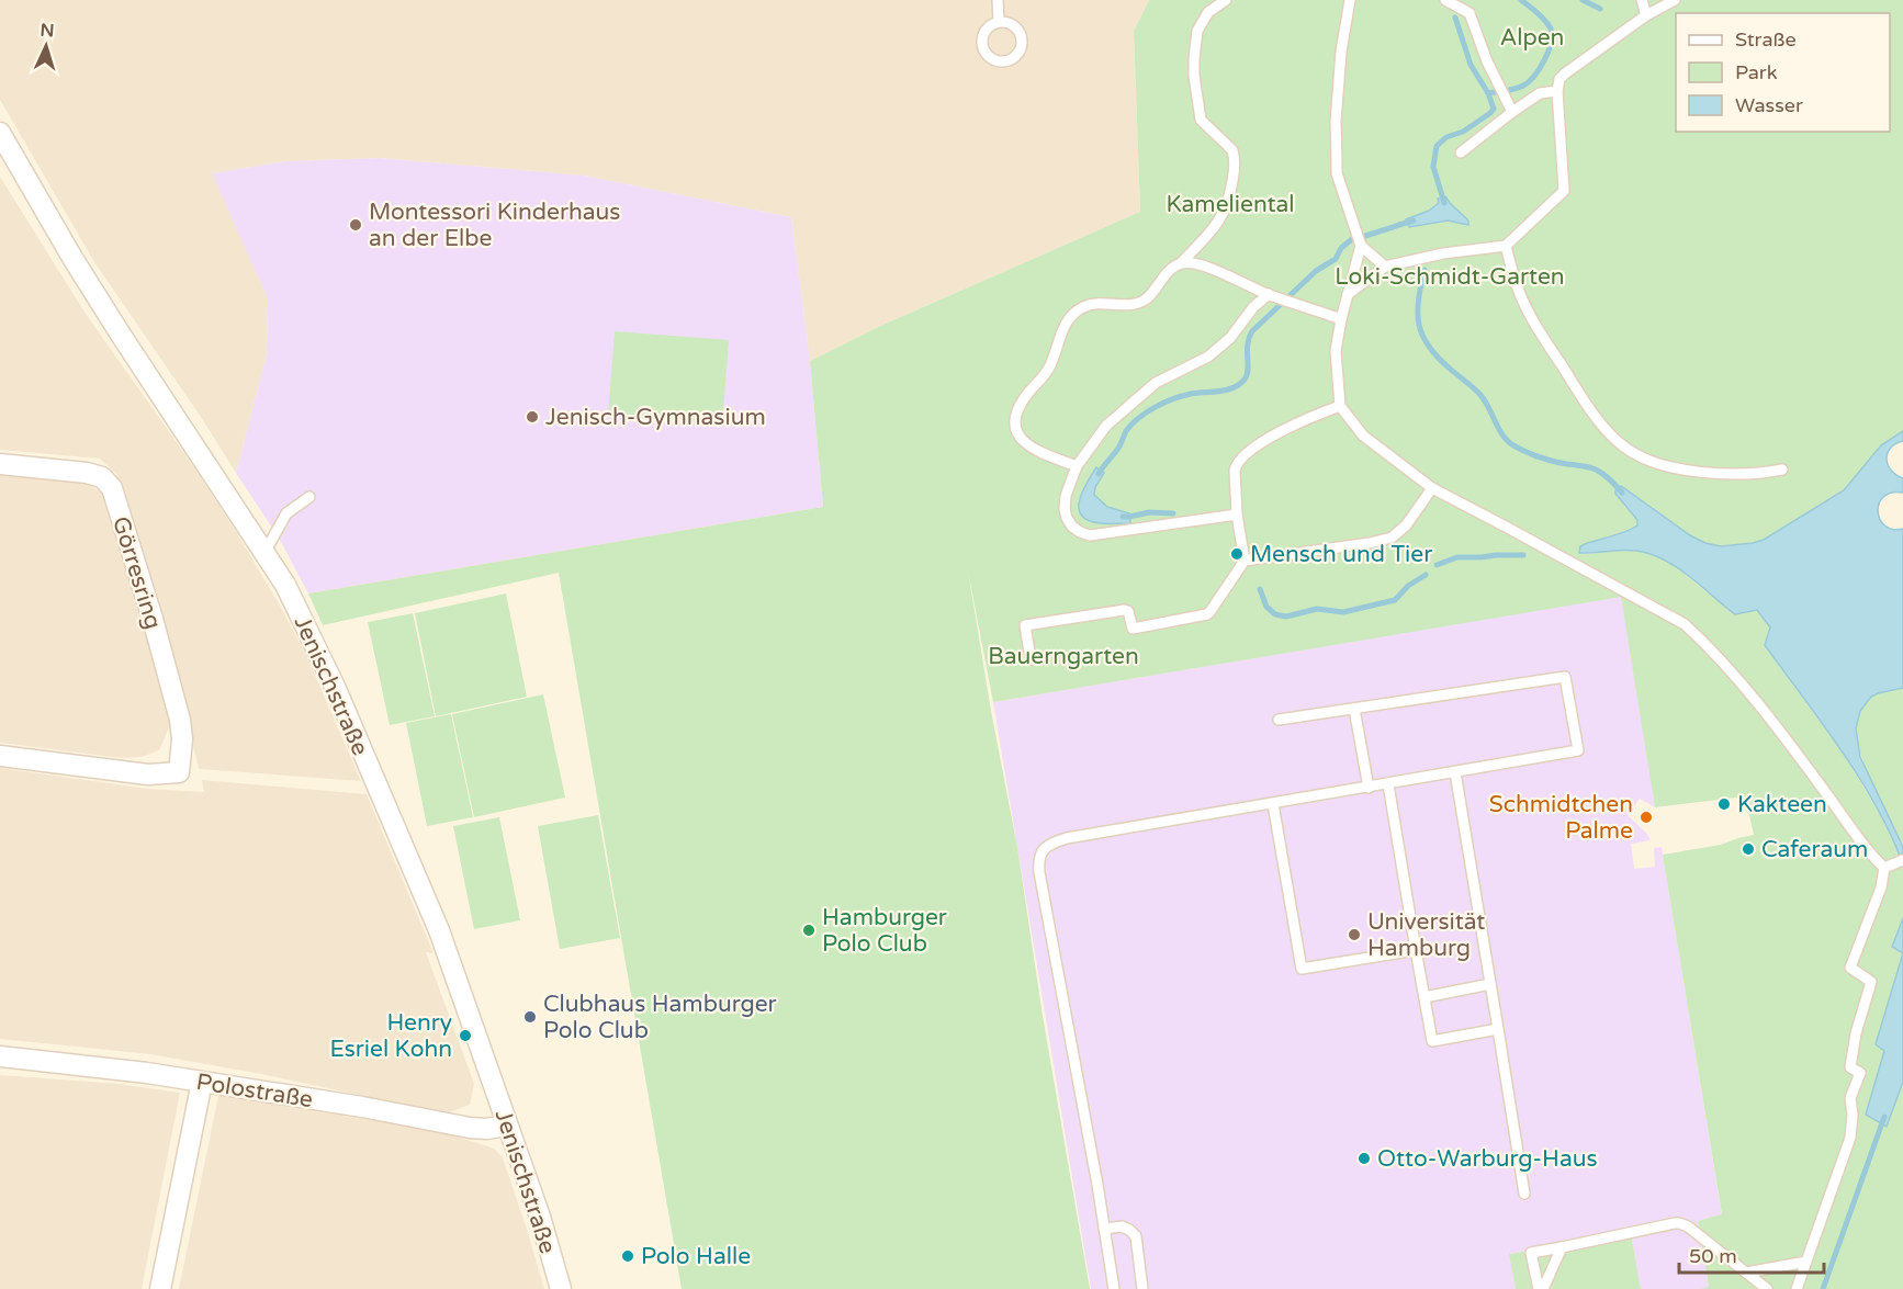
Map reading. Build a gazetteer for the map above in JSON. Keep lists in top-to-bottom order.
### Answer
{
  "streets": {
    "street": ["Görresring", "Jenischstraße", "Polostraße"]
  },
  "crossings": [
    ["Jenischstraße", "Polostraße"]
  ],
  "parks": [
    "Alpen",
    "Kameliental",
    "Loki-Schmidt-Garten",
    "Bauerngarten"
  ],
  "places": [
    "Montessori Kinderhaus an der Elbe",
    "Jenisch-Gymnasium",
    "Mensch und Tier",
    "Kakteen",
    "Schmidtchen Palme",
    "Caferaum",
    "Hamburger Polo Club",
    "Universität Hamburg",
    "Clubhaus Hamburger Polo Club",
    "Henry Esriel Kohn",
    "Otto-Warburg-Haus",
    "Polo Halle"
  ],
  "legend": ["Straße", "Park", "Wasser"],
  "scale_bar": "50 m",
  "north": "top"
}
